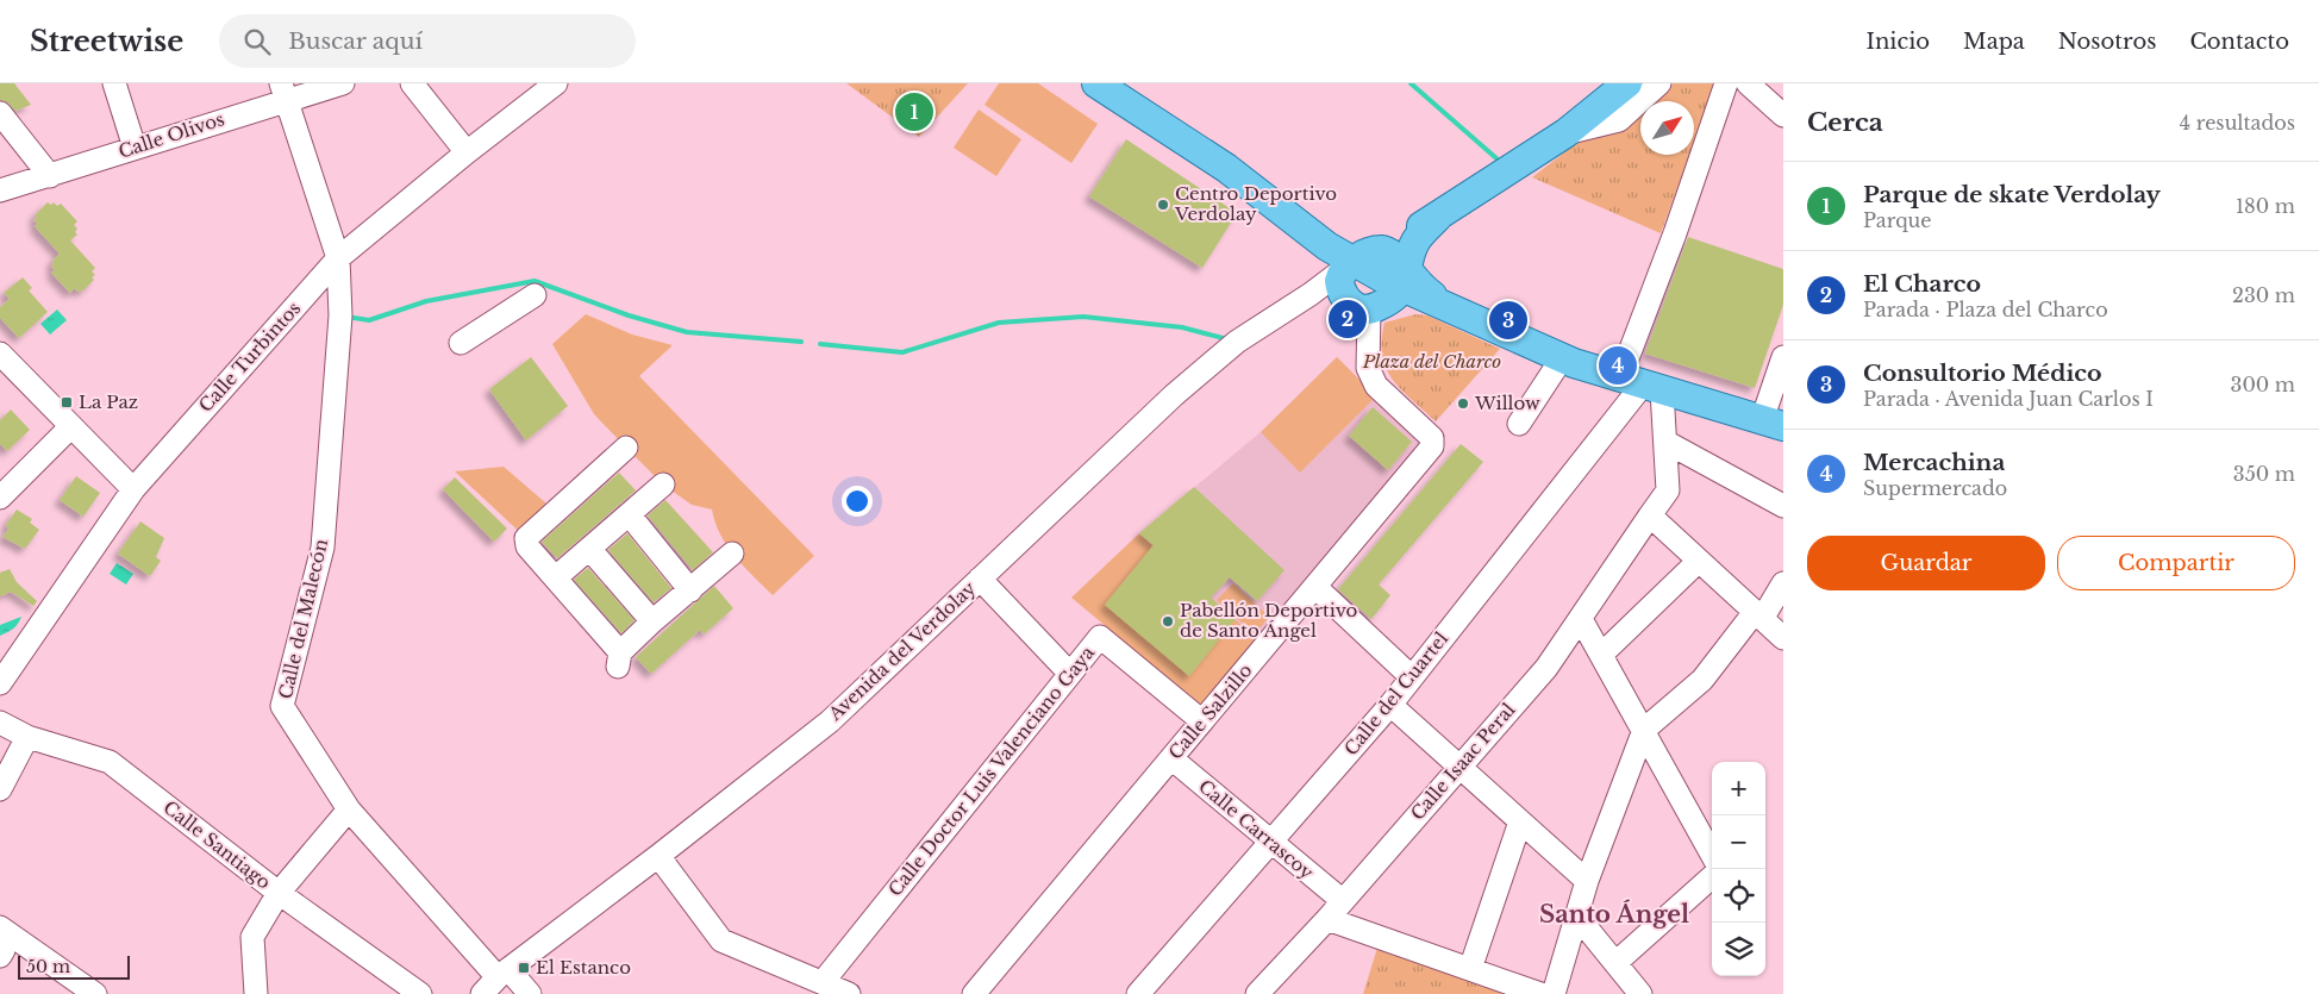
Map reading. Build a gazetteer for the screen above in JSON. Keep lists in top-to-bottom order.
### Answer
{
  "streets": {
    "street": [
      "Calle Olivos",
      "Calle Turbintos",
      "Calle del Malecón",
      "Avenida del Verdolay",
      "Calle del Cuartel",
      "Calle Salzillo",
      "Calle Isaac Peral",
      "Calle Doctor Luis Valenciano Gaya",
      "Calle Carrascoy",
      "Calle Santiago"
    ]
  },
  "crossings": [
    ["Calle Olivos", "Calle del Malecón"],
    ["Calle Turbintos", "Calle del Malecón"],
    ["Calle del Malecón", "Avenida del Verdolay"],
    ["Avenida del Verdolay", "Calle Salzillo"],
    ["Calle del Cuartel", "Calle Isaac Peral"],
    ["Calle del Cuartel", "Calle Carrascoy"],
    ["Calle Salzillo", "Calle Doctor Luis Valenciano Gaya"],
    ["Calle Salzillo", "Calle Carrascoy"],
    ["Calle Isaac Peral", "Calle Carrascoy"]
  ],
  "districts": ["Santo Ángel"],
  "parks": ["Plaza del Charco"],
  "places": {
    "other": ["Centro Deportivo Verdolay", "Willow", "Pabellón Deportivo de Santo Ángel"],
    "transit": ["La Paz", "El Estanco"]
  },
  "scale_bar": "50 m",
  "north": "top right",
  "page": {
    "header": "Streetwise",
    "search": "Buscar aquí",
    "nav": [
      "Inicio",
      "Mapa",
      "Nosotros",
      "Contacto"
    ],
    "heading": ["Cerca", "4 resultados"],
    "pins": [
      "1",
      "2",
      "3",
      "4"
    ],
    "list": [
      {
        "mark": "1",
        "name": "Parque de skate Verdolay",
        "note": "Parque",
        "value": "180 m"
      },
      {
        "mark": "2",
        "name": "El Charco",
        "note": "Parada · Plaza del Charco",
        "value": "230 m"
      },
      {
        "mark": "3",
        "name": "Consultorio Médico",
        "note": "Parada · Avenida Juan Carlos I",
        "value": "300 m"
      },
      {
        "mark": "4",
        "name": "Mercachina",
        "note": "Supermercado",
        "value": "350 m"
      }
    ],
    "buttons": ["Guardar", "Compartir"],
    "map_buttons": ["+", "−"],
    "scale": "50 m"
  }
}
